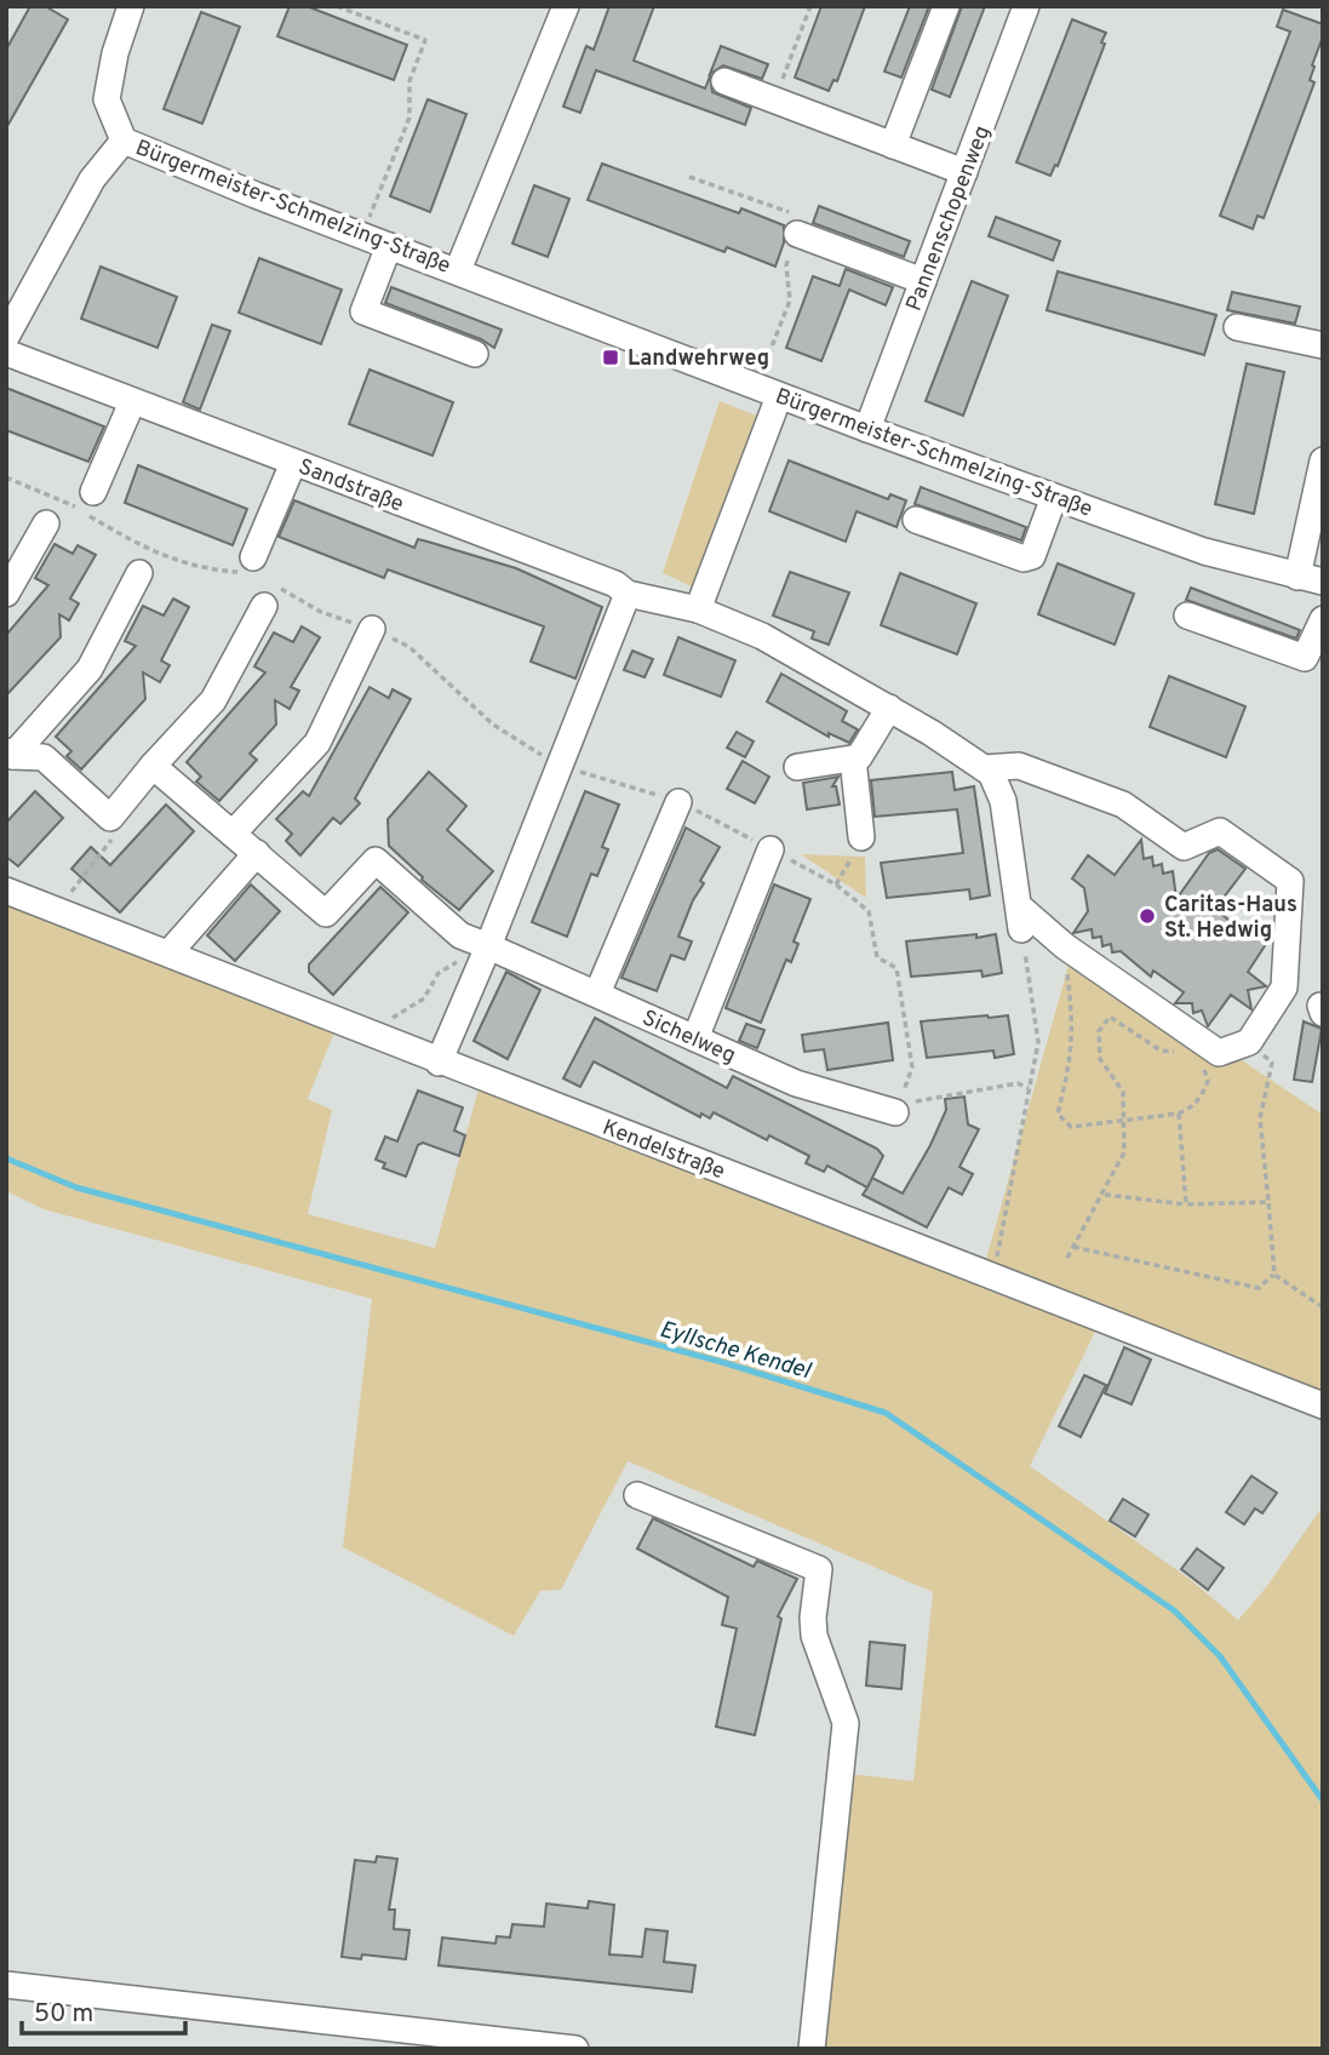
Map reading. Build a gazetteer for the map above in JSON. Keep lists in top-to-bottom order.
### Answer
{
  "streets": {
    "street": [
      "Bürgermeister-Schmelzing-Straße",
      "Pannenschopenweg",
      "Sandstraße",
      "Sichelweg",
      "Kendelstraße"
    ]
  },
  "crossings": [
    ["Bürgermeister-Schmelzing-Straße", "Pannenschopenweg"]
  ],
  "water": ["Eyllsche Kendel"],
  "places": {
    "transit": ["Landwehrweg"],
    "other": ["Caritas-Haus St. Hedwig"]
  },
  "scale_bar": "50 m"
}
